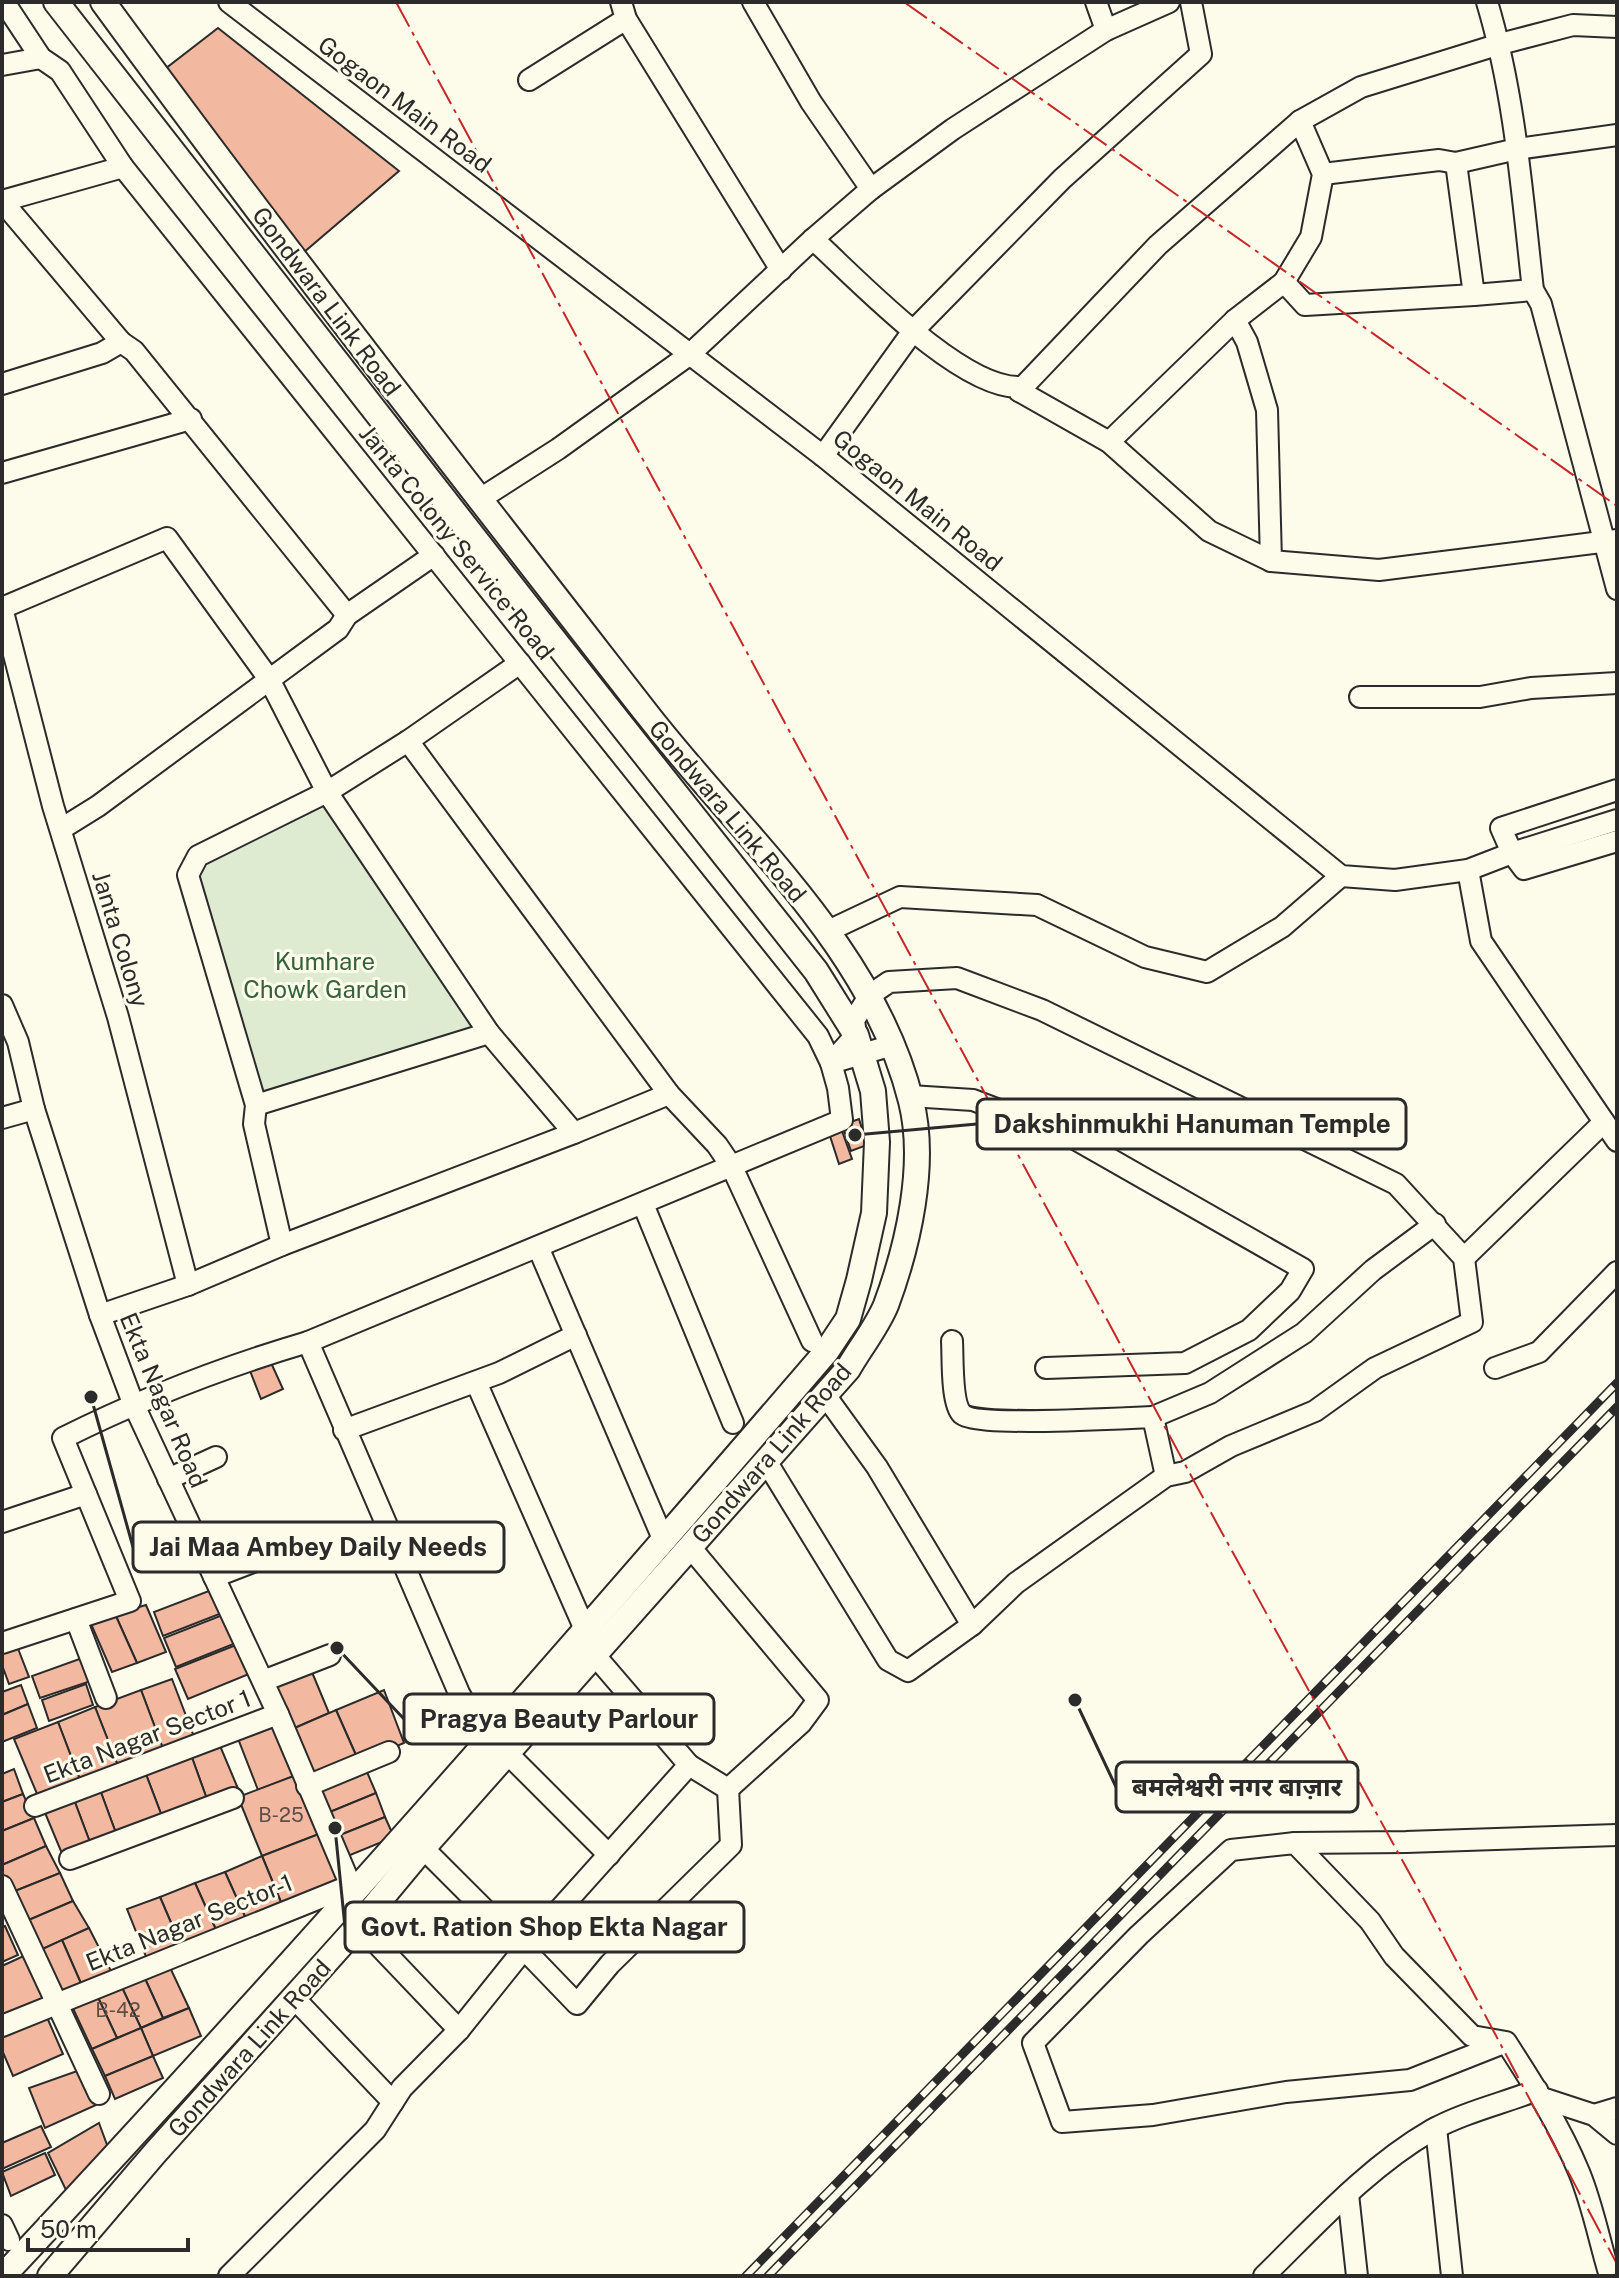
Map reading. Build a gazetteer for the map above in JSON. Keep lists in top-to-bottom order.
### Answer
{
  "streets": {
    "street": [
      "Gogaon Main Road",
      "Gondwara Link Road",
      "Janta Colony Service Road",
      "Janta Colony",
      "Ekta Nagar Road",
      "Ekta Nagar Sector 1",
      "Ekta Nagar Sector-1"
    ]
  },
  "crossings": [
    ["Ekta Nagar Road", "Ekta Nagar Sector 1"],
    ["Ekta Nagar Road", "Ekta Nagar Sector-1"]
  ],
  "parks": ["Kumhare Chowk Garden"],
  "places": [
    "Dakshinmukhi Hanuman Temple",
    "Jai Maa Ambey Daily Needs",
    "Pragya Beauty Parlour",
    "बमलेश्वरी नगर बाज़ार",
    "Govt. Ration Shop Ekta Nagar"
  ],
  "house_numbers": ["B-25", "B-42"],
  "scale_bar": "50 m"
}
